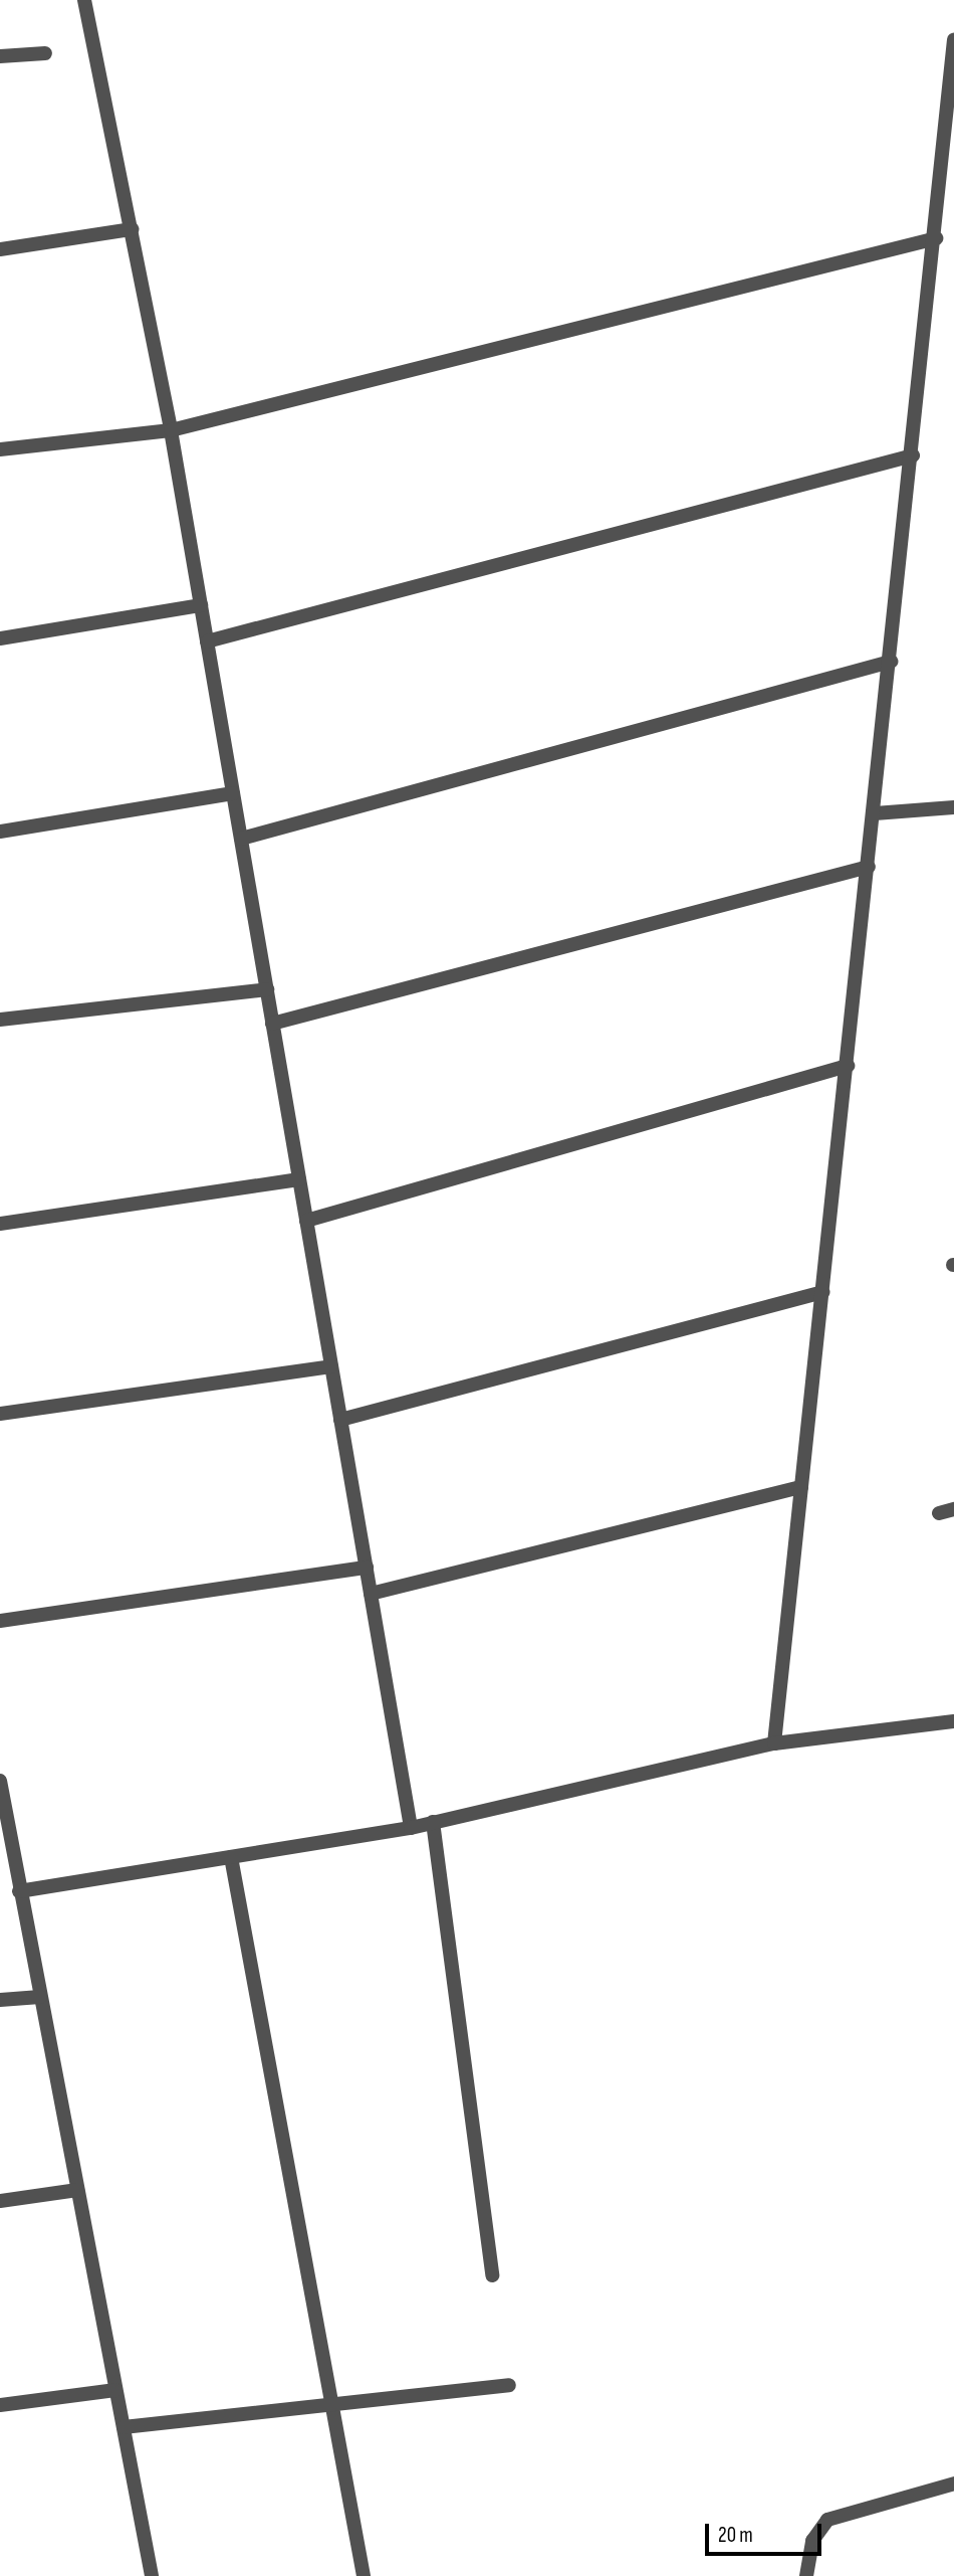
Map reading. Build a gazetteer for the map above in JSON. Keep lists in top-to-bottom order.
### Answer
{
  "scale_bar": "20 m"
}
